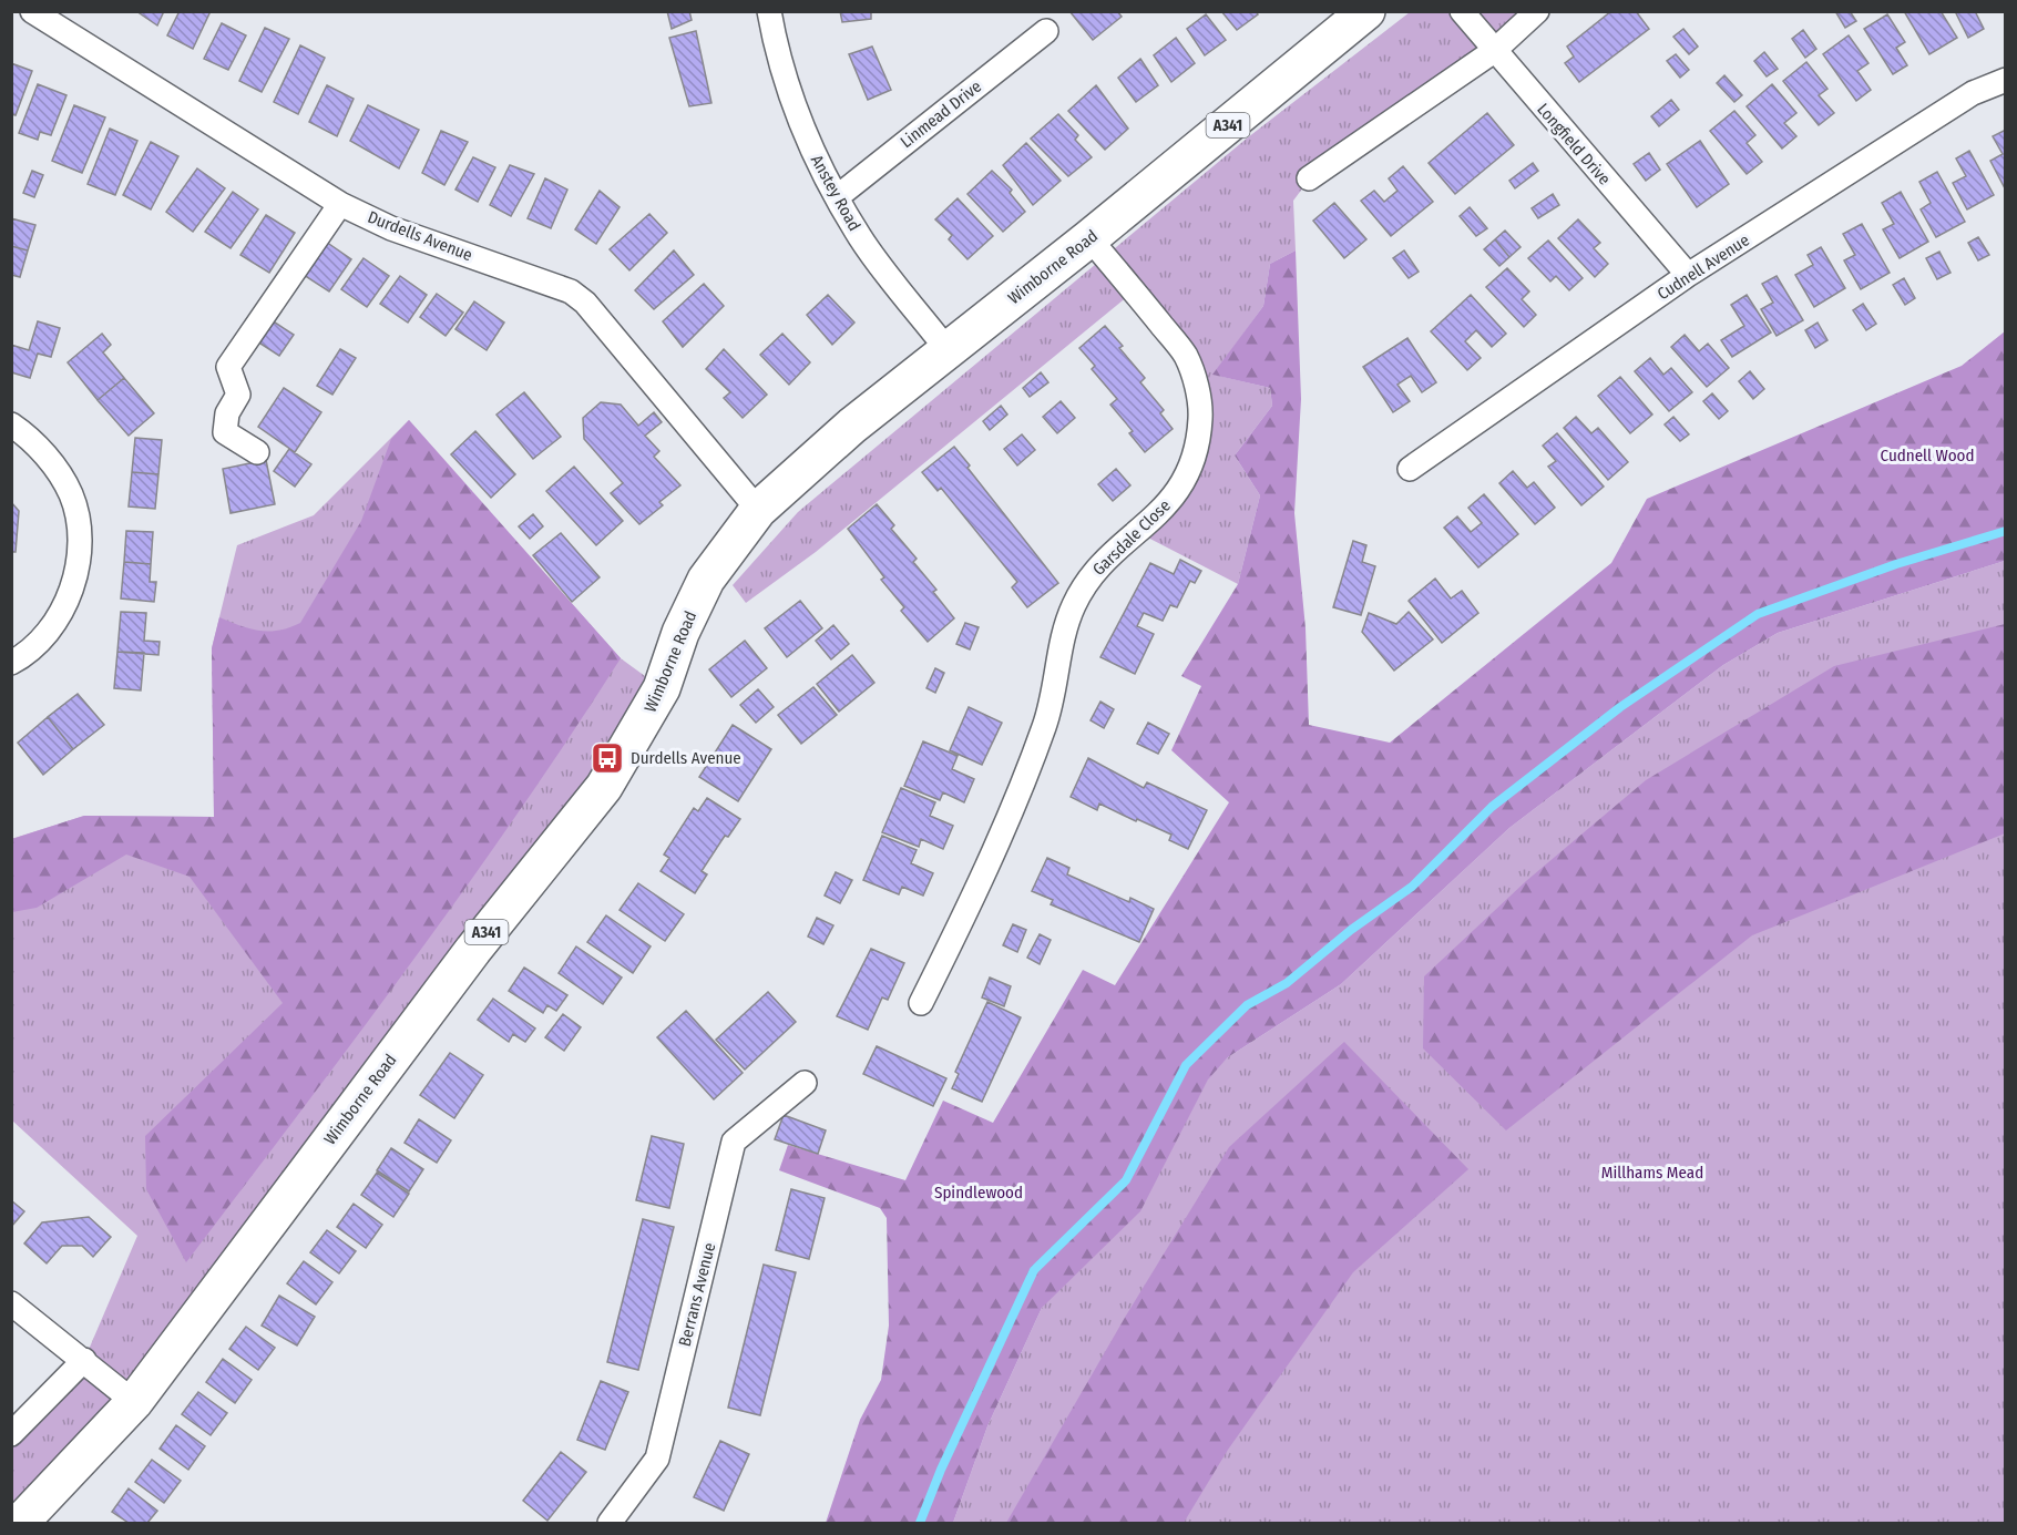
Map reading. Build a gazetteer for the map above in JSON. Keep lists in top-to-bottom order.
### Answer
{
  "streets": {
    "main road": ["A341", "Wimborne Road"],
    "street": [
      "Linmead Drive",
      "Longfield Drive",
      "Anstey Road",
      "Durdells Avenue",
      "Cudnell Avenue",
      "Garsdale Close",
      "Berrans Avenue"
    ]
  },
  "crossings": [
    ["Linmead Drive", "Anstey Road"],
    ["Longfield Drive", "Cudnell Avenue"],
    ["Anstey Road", "Wimborne Road"],
    ["Durdells Avenue", "Wimborne Road"],
    ["Wimborne Road", "Garsdale Close"]
  ],
  "parks": ["Cudnell Wood", "Millhams Mead", "Spindlewood"],
  "places": {
    "bus stop": ["Durdells Avenue"]
  }
}
